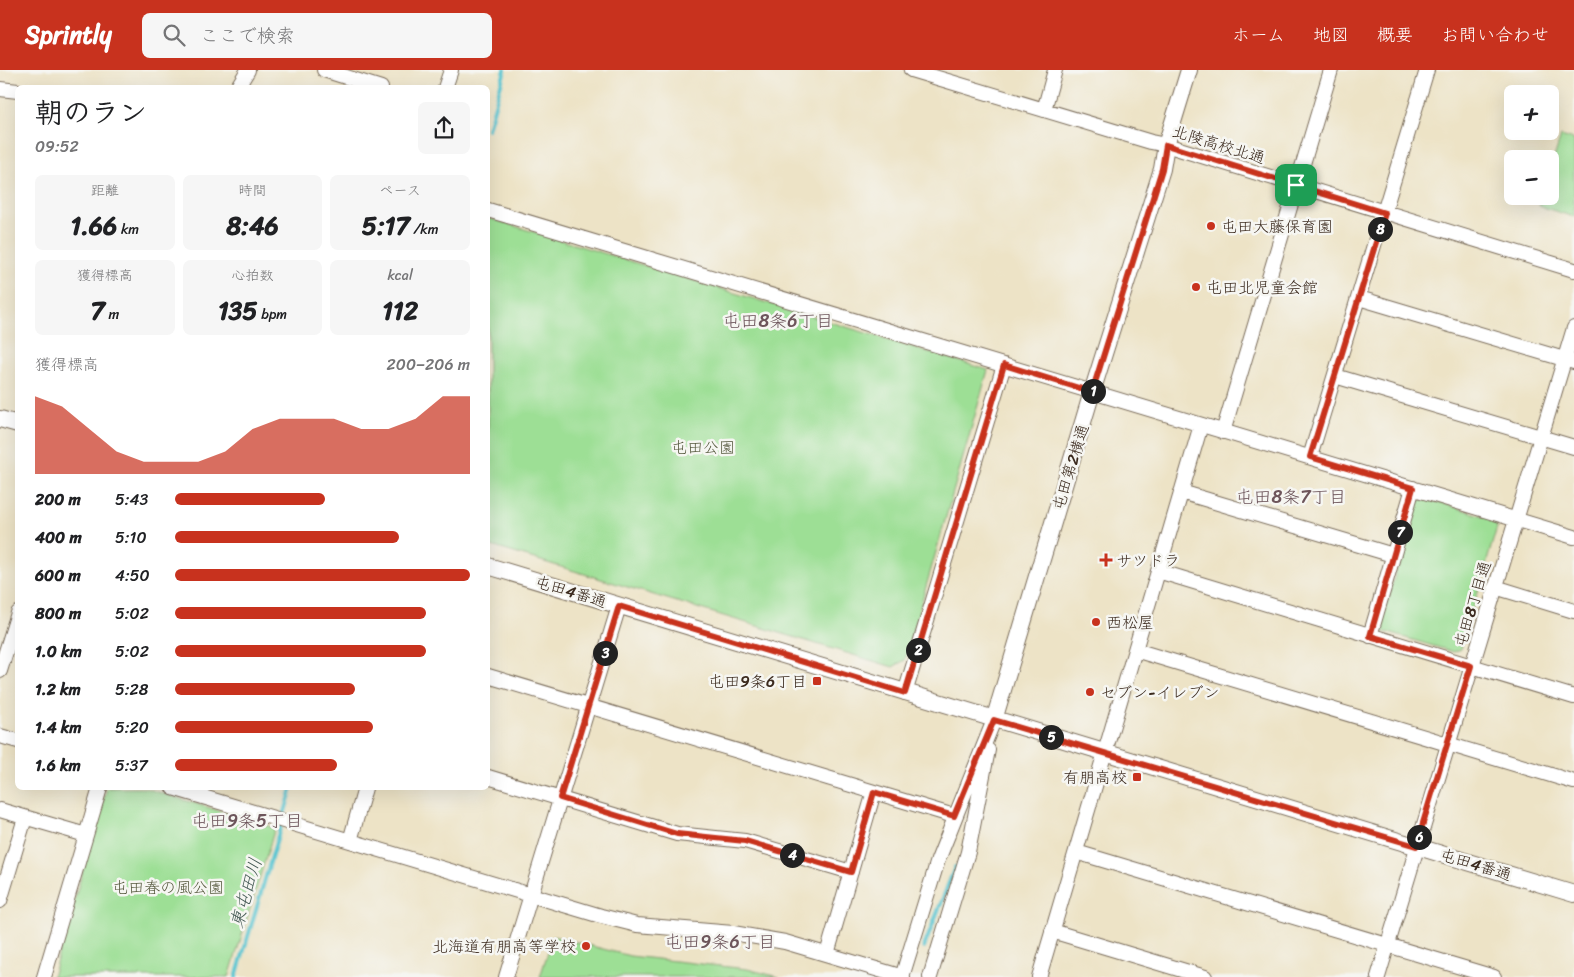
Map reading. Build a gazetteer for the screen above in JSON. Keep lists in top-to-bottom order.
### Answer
{
  "streets": {
    "street": [
      "北陵高校北通",
      "屯田第2横通",
      "屯田4番通",
      "屯田8丁目通"
    ]
  },
  "crossings": [
    ["北陵高校北通", "屯田第2横通"],
    ["屯田第2横通", "屯田4番通"],
    ["屯田4番通", "屯田8丁目通"]
  ],
  "districts": [
    "屯田8条6丁目",
    "屯田8条7丁目",
    "屯田9条5丁目",
    "屯田9条6丁目"
  ],
  "water": ["東屯田川"],
  "parks": ["屯田公園", "屯田春の風公園"],
  "places": {
    "other": [
      "屯田大藤保育園",
      "屯田北児童会館",
      "西松屋",
      "セブン-イレブン",
      "北海道有朋高等学校"
    ],
    "health": ["サツドラ"],
    "transit": ["屯田9条6丁目", "有朋高校"]
  },
  "page": {
    "header": "Sprintly",
    "search": "ここで検索",
    "nav": [
      "ホーム",
      "地図",
      "概要",
      "お問い合わせ"
    ],
    "map_buttons": ["+", "−"],
    "heading": ["朝のラン", "09:52"],
    "stats": [
      ["距離", "1.66 km"],
      ["時間", "8:46"],
      ["ペース", "5:17 /km"],
      ["獲得標高", "7 m"],
      ["心拍数", "135 bpm"],
      ["kcal", "112"]
    ],
    "pins": [
      "8",
      "1",
      "7",
      "2",
      "3",
      "5",
      "6",
      "4"
    ],
    "chart": ["獲得標高", "200–206 m"],
    "list": [
      {
        "name": "200 m",
        "note": "5:43"
      },
      {
        "name": "400 m",
        "note": "5:10"
      },
      {
        "name": "600 m",
        "note": "4:50"
      },
      {
        "name": "800 m",
        "note": "5:02"
      },
      {
        "name": "1.0 km",
        "note": "5:02"
      },
      {
        "name": "1.2 km",
        "note": "5:28"
      },
      {
        "name": "1.4 km",
        "note": "5:20"
      },
      {
        "name": "1.6 km",
        "note": "5:37"
      }
    ]
  }
}
